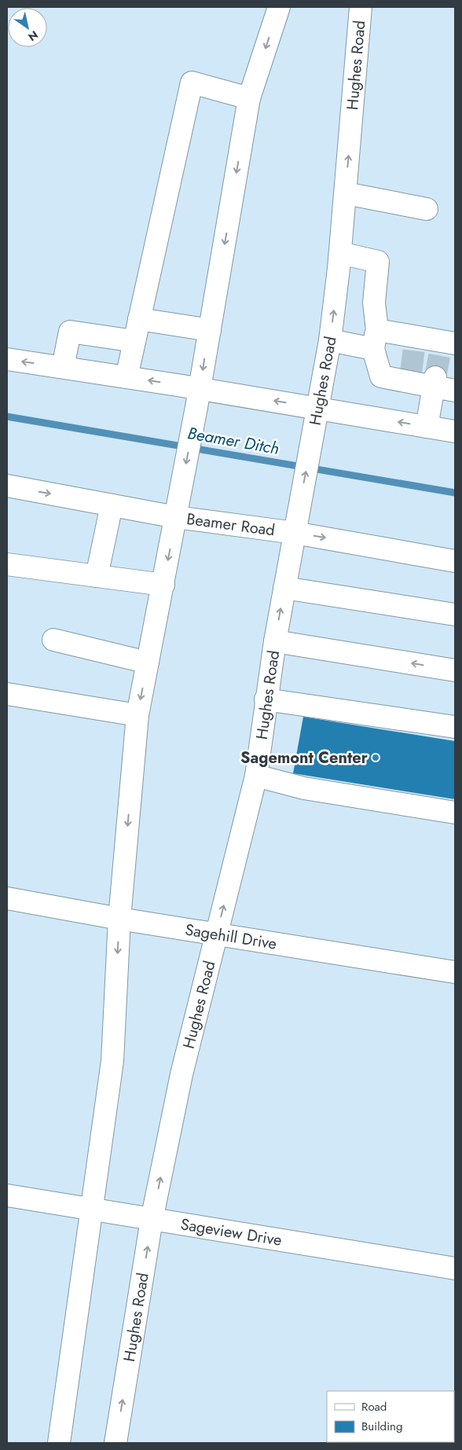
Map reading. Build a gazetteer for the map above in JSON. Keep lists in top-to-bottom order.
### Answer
{
  "streets": {
    "main road": [
      "Hughes Road",
      "Beamer Road",
      "Sagehill Drive",
      "Sageview Drive"
    ]
  },
  "crossings": [
    ["Hughes Road", "Beamer Road"],
    ["Hughes Road", "Sagehill Drive"],
    ["Hughes Road", "Sageview Drive"]
  ],
  "water": ["Beamer Ditch"],
  "places": ["Sagemont Center"],
  "legend": ["Road", "Building"],
  "north": "bottom right"
}
